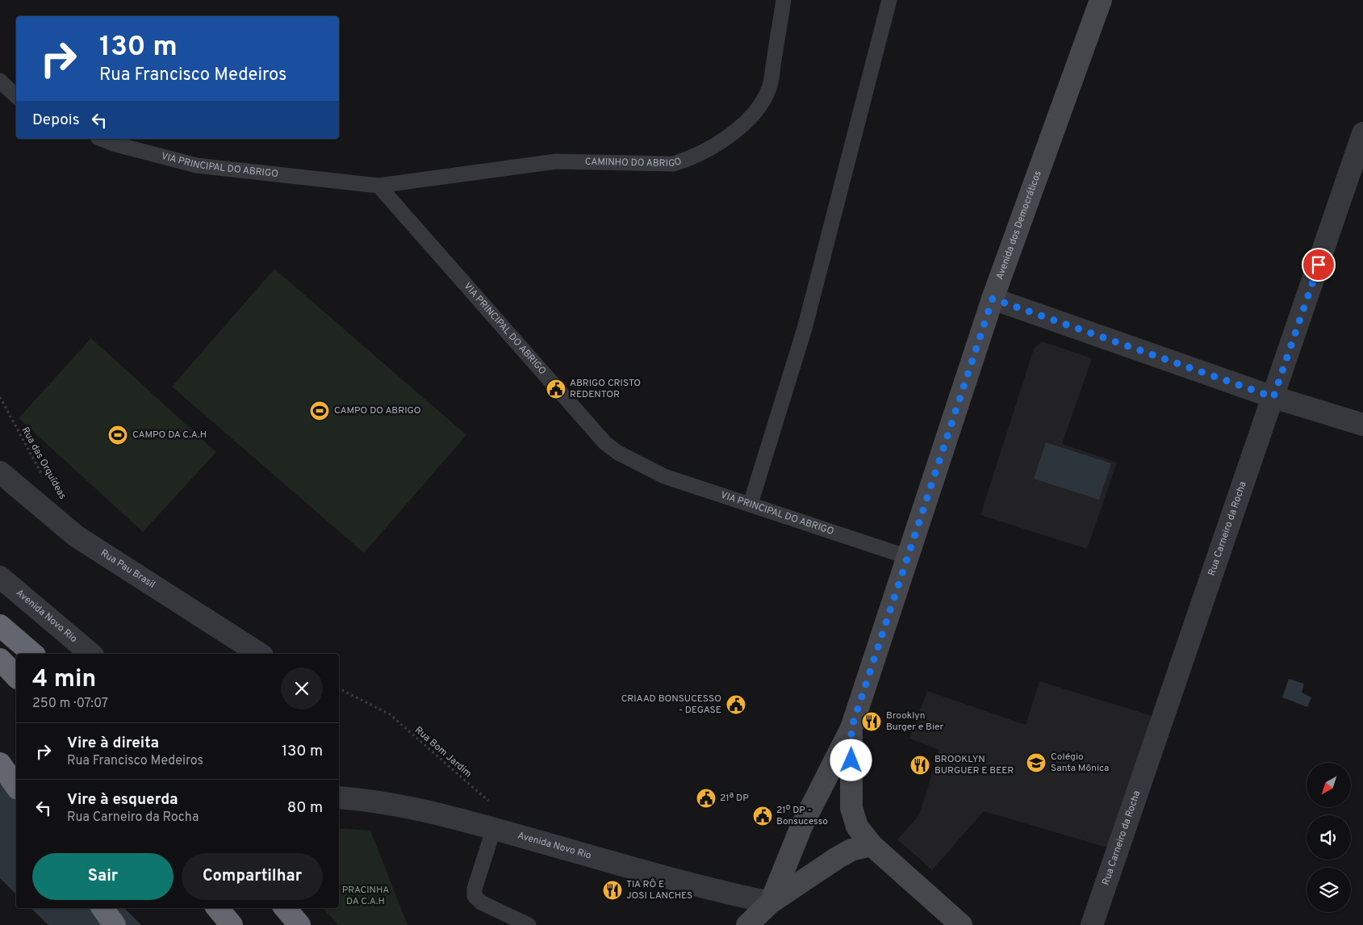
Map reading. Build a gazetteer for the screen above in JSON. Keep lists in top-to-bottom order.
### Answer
{
  "streets": {
    "street": [
      "Avenida dos Democráticos",
      "Rua Carneiro da Rocha",
      "Rua Pau Brasil",
      "Avenida Novo Rio"
    ],
    "lane": ["CAMINHO DO ABRIGO", "VIA PRINCIPAL DO ABRIGO"],
    "path": ["Rua das Orquídeas", "Rua Bom Jardim"]
  },
  "crossings": [
    ["CAMINHO DO ABRIGO", "VIA PRINCIPAL DO ABRIGO"],
    ["VIA PRINCIPAL DO ABRIGO", "Avenida dos Democráticos"],
    ["Avenida dos Democráticos", "Avenida Novo Rio"]
  ],
  "parks": ["PRACINHA DA C.A.H"],
  "places": {
    "public building": [
      "ABRIGO CRISTO REDENTOR",
      "CRIAAD BONSUCESSO - DEGASE",
      "21ª DP",
      "21º DP - Bonsucesso"
    ],
    "sports": ["CAMPO DO ABRIGO", "CAMPO DA C.A.H"],
    "restaurant": ["Brooklyn Burger e Bier", "BROOKLYN BURGUER E BEER", "TIA RÔ E JOSI LANCHES"],
    "school or university": ["Colégio Santa Mônica"]
  },
  "north": "bottom left",
  "page": {
    "turn": ["130 m", "Rua Francisco Medeiros"],
    "then": "Depois",
    "heading": ["4 min", "250 m · 07:07"],
    "list": [
      {
        "name": "Vire à direita",
        "note": "Rua Francisco Medeiros",
        "value": "130 m"
      },
      {
        "name": "Vire à esquerda",
        "note": "Rua Carneiro da Rocha",
        "value": "80 m"
      }
    ],
    "buttons": ["Sair", "Compartilhar"]
  }
}
